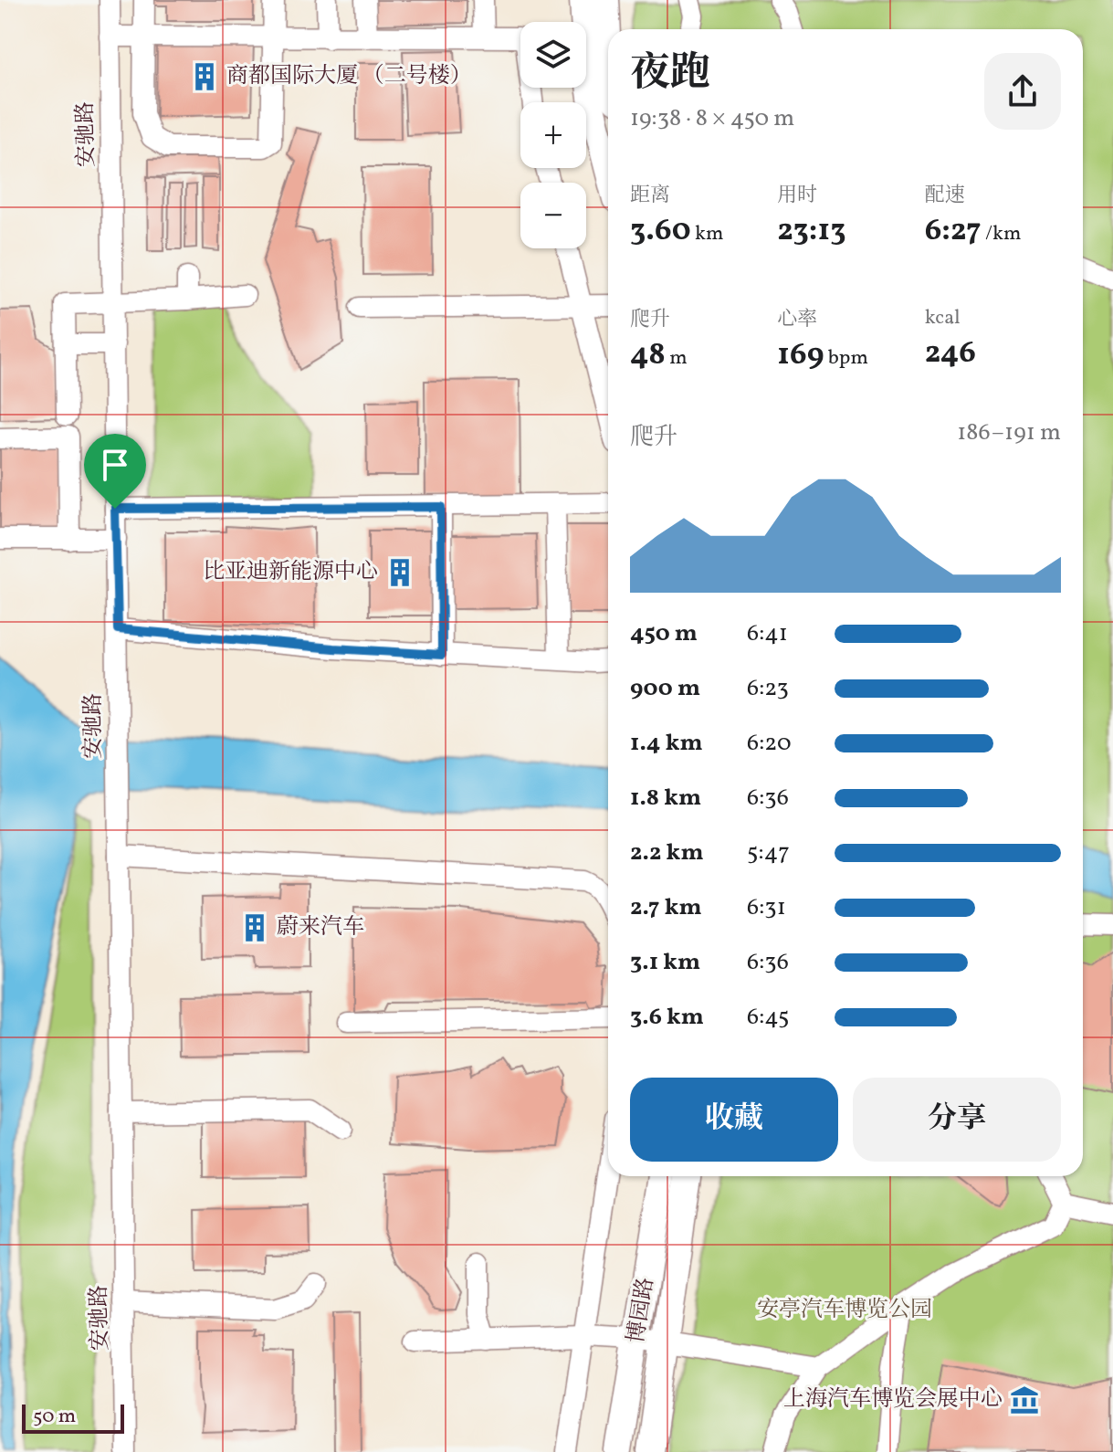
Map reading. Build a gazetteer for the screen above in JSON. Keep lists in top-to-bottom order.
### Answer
{
  "streets": {
    "main road": ["博园路"],
    "street": ["安驰路"]
  },
  "parks": ["安亭汽车博览公园"],
  "places": {
    "building": ["商都国际大厦 （二号楼）", "比亚迪新能源中心", "蔚来汽车"],
    "museum": ["上海汽车博览会展中心"]
  },
  "scale_bar": "50 m",
  "page": {
    "map_buttons": ["+", "−"],
    "heading": ["夜跑", "19:38 · 8 × 450 m"],
    "stats": [
      ["距离", "3.60 km"],
      ["用时", "23:13"],
      ["配速", "6:27 /km"],
      ["爬升", "48 m"],
      ["心率", "169 bpm"],
      ["kcal", "246"]
    ],
    "chart": ["爬升", "186–191 m"],
    "list": [
      {
        "name": "450 m",
        "note": "6:41"
      },
      {
        "name": "900 m",
        "note": "6:23"
      },
      {
        "name": "1.4 km",
        "note": "6:20"
      },
      {
        "name": "1.8 km",
        "note": "6:36"
      },
      {
        "name": "2.2 km",
        "note": "5:47"
      },
      {
        "name": "2.7 km",
        "note": "6:31"
      },
      {
        "name": "3.1 km",
        "note": "6:36"
      },
      {
        "name": "3.6 km",
        "note": "6:45"
      }
    ],
    "buttons": ["收藏", "分享"],
    "scale": "50 m"
  }
}
